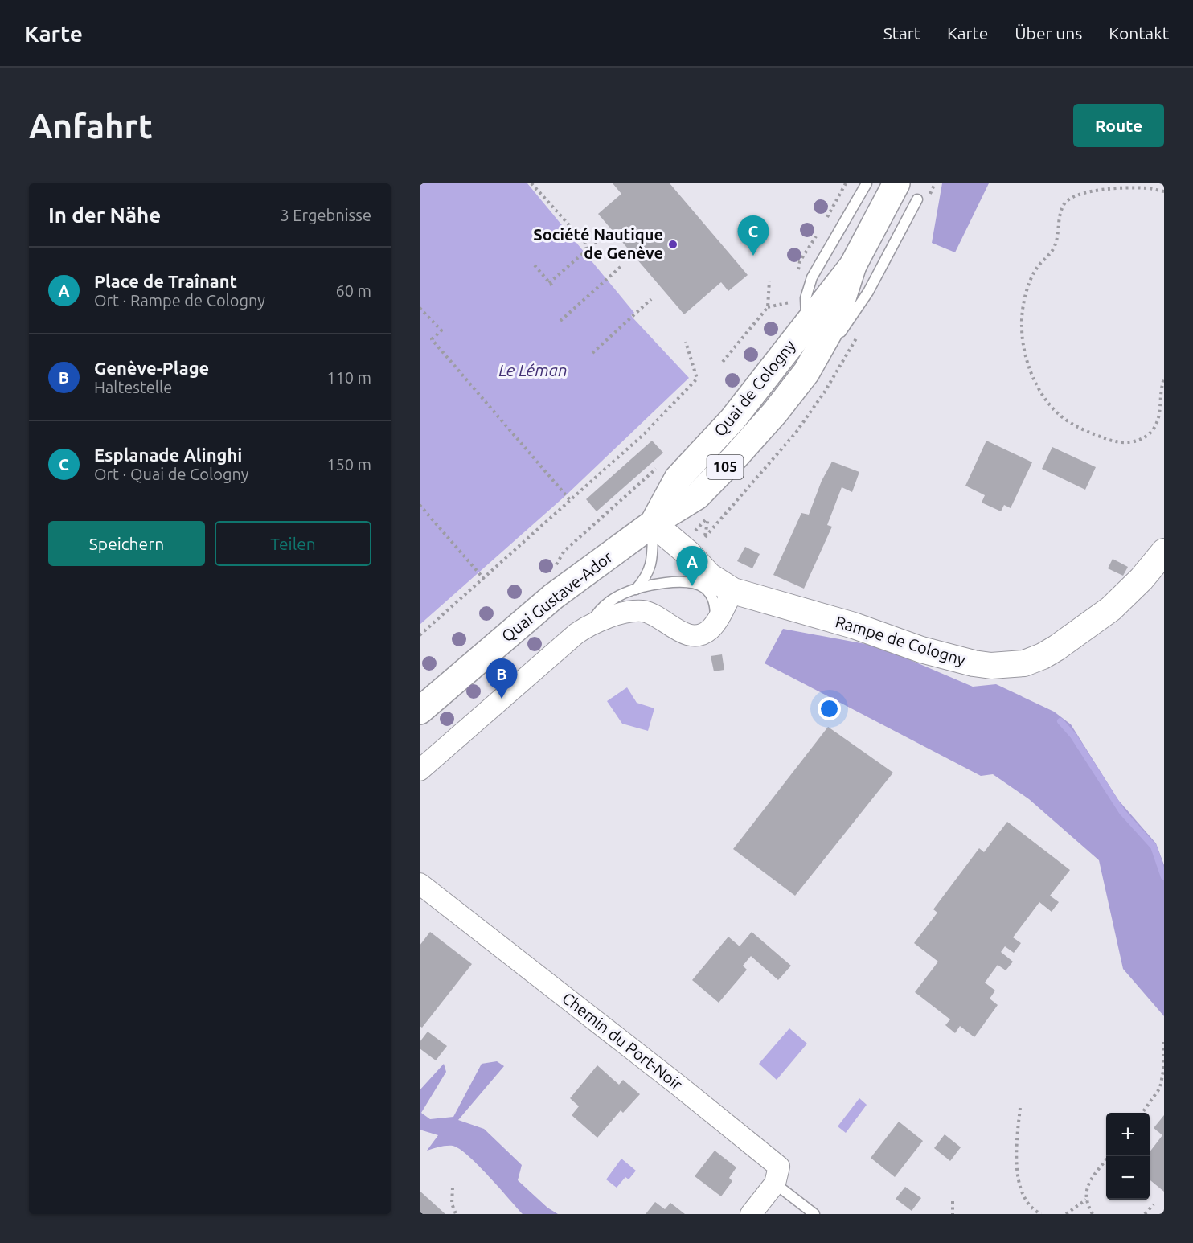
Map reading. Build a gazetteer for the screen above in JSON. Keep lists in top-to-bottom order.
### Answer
{
  "streets": {
    "main road": ["Quai de Cologny", "105", "Quai Gustave-Ador"],
    "street": ["Rampe de Cologny", "Chemin du Port-Noir"]
  },
  "crossings": [
    ["Quai de Cologny", "Quai Gustave-Ador"],
    ["Quai de Cologny", "Rampe de Cologny"],
    ["Quai Gustave-Ador", "Rampe de Cologny"]
  ],
  "water": ["Le Léman"],
  "places": ["Société Nautique de Genève"],
  "page": {
    "header": "Karte",
    "nav": [
      "Start",
      "Karte",
      "Über uns",
      "Kontakt"
    ],
    "buttons": [
      "Route",
      ["Speichern", "Teilen"]
    ],
    "title": "Anfahrt",
    "heading": ["In der Nähe", "3 Ergebnisse"],
    "pins": ["C", "A", "B"],
    "list": [
      {
        "mark": "A",
        "name": "Place de Traînant",
        "note": "Ort · Rampe de Cologny",
        "value": "60 m"
      },
      {
        "mark": "B",
        "name": "Genève-Plage",
        "note": "Haltestelle",
        "value": "110 m"
      },
      {
        "mark": "C",
        "name": "Esplanade Alinghi",
        "note": "Ort · Quai de Cologny",
        "value": "150 m"
      }
    ],
    "map_buttons": ["+", "−"]
  }
}
